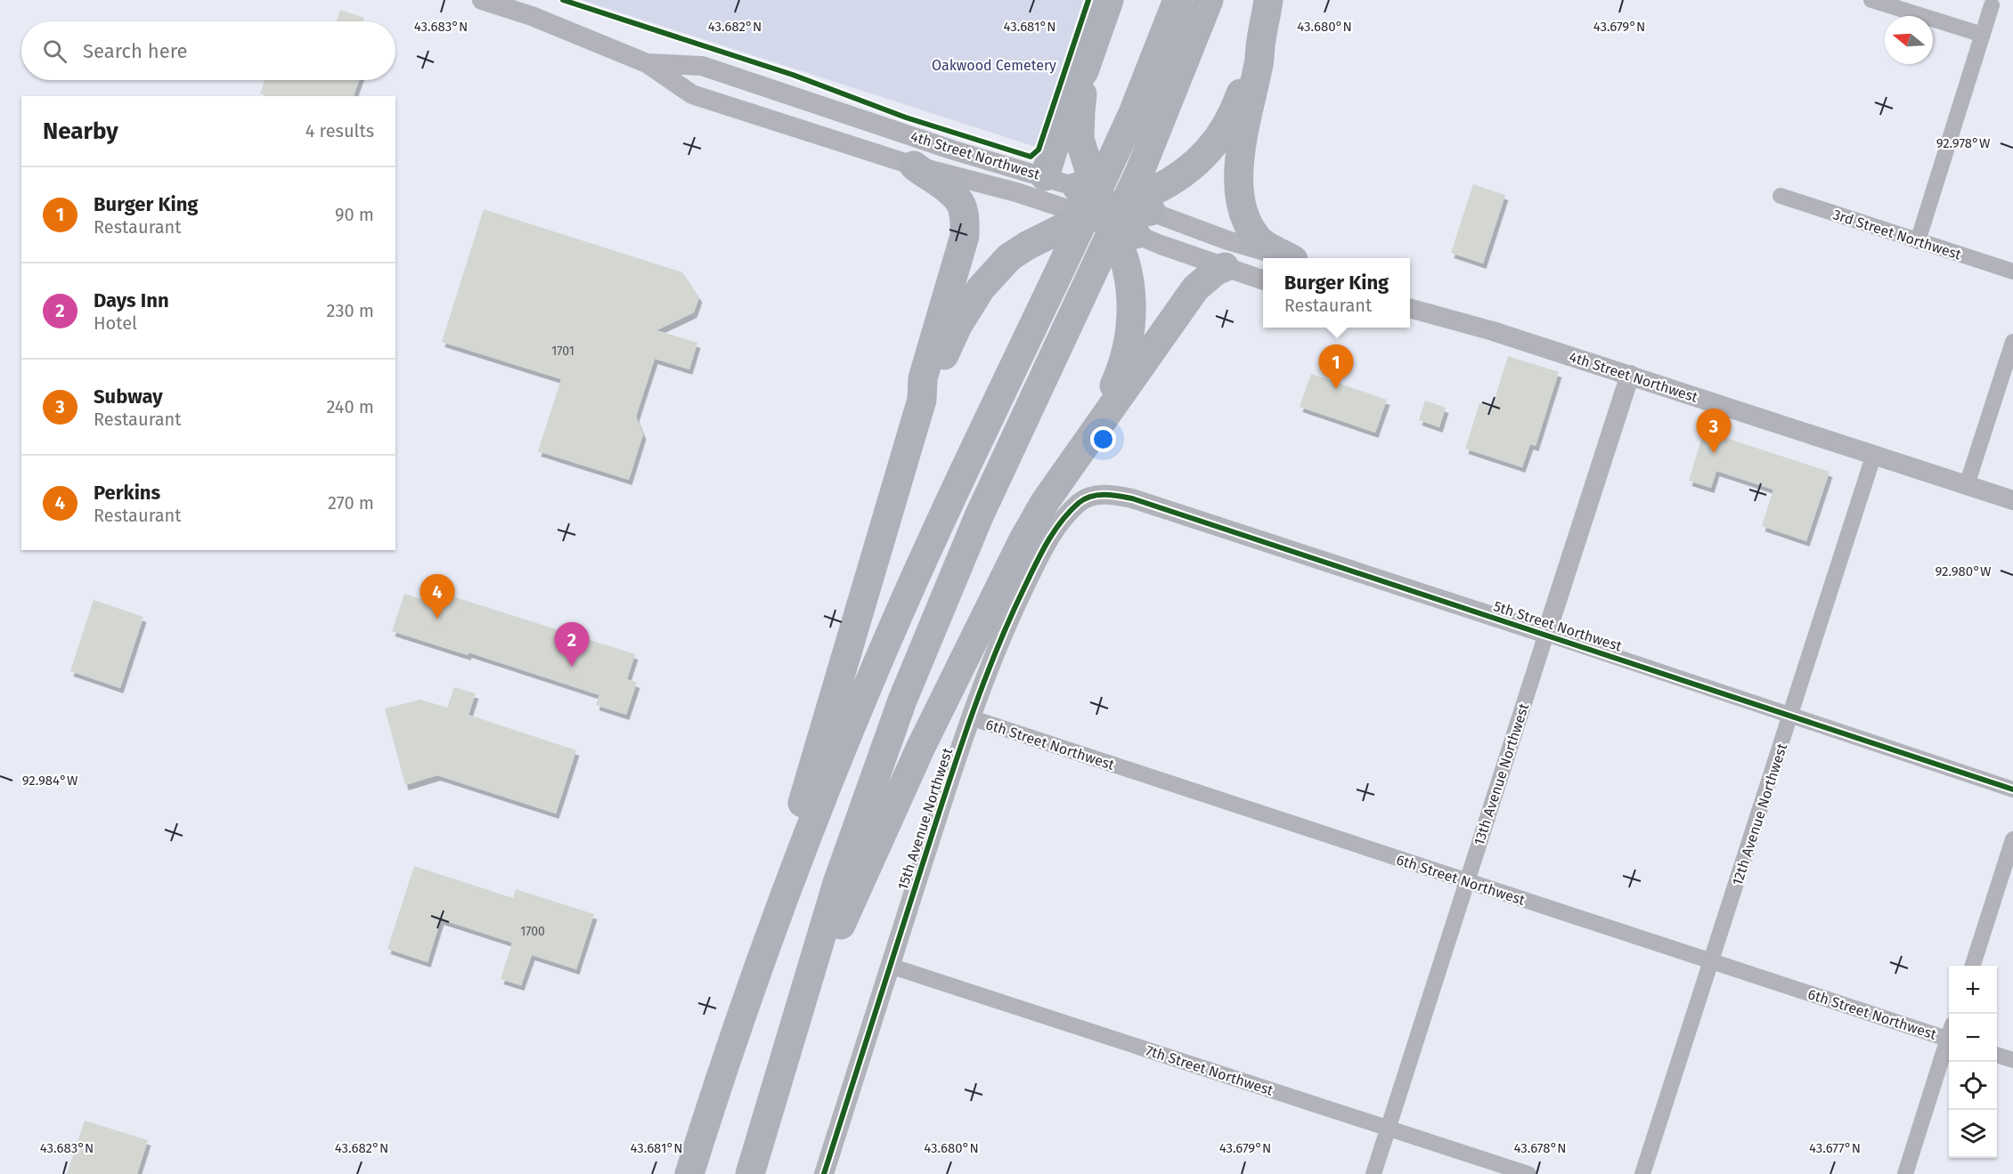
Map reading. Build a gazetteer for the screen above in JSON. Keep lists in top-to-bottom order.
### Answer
{
  "streets": {
    "street": [
      "4th Street Northwest",
      "3rd Street Northwest",
      "5th Street Northwest",
      "6th Street Northwest",
      "13th Avenue Northwest",
      "12th Avenue Northwest",
      "15th Avenue Northwest",
      "7th Street Northwest"
    ]
  },
  "crossings": [
    ["4th Street Northwest", "13th Avenue Northwest"],
    ["4th Street Northwest", "12th Avenue Northwest"],
    ["5th Street Northwest", "13th Avenue Northwest"],
    ["5th Street Northwest", "12th Avenue Northwest"],
    ["5th Street Northwest", "15th Avenue Northwest"],
    ["6th Street Northwest", "13th Avenue Northwest"],
    ["6th Street Northwest", "12th Avenue Northwest"],
    ["6th Street Northwest", "15th Avenue Northwest"],
    ["13th Avenue Northwest", "7th Street Northwest"],
    ["15th Avenue Northwest", "7th Street Northwest"]
  ],
  "parks": ["Oakwood Cemetery"],
  "house_numbers": ["1701", "1700"],
  "north": "left",
  "page": {
    "search": "Search here",
    "heading": ["Nearby", "4 results"],
    "list": [
      {
        "mark": "1",
        "name": "Burger King",
        "note": "Restaurant",
        "value": "90 m"
      },
      {
        "mark": "2",
        "name": "Days Inn",
        "note": "Hotel",
        "value": "230 m"
      },
      {
        "mark": "3",
        "name": "Subway",
        "note": "Restaurant",
        "value": "240 m"
      },
      {
        "mark": "4",
        "name": "Perkins",
        "note": "Restaurant",
        "value": "270 m"
      }
    ],
    "popup": ["Burger King", "Restaurant"],
    "pins": [
      "1",
      "3",
      "4",
      "2"
    ],
    "map_buttons": ["+", "−"]
  },
  "coordinates": [
    "43.683°N",
    "43.682°N",
    "43.681°N",
    "43.680°N",
    "43.679°N",
    "92.978°W",
    "92.980°W",
    "92.984°W",
    "43.678°N",
    "43.677°N"
  ]
}
